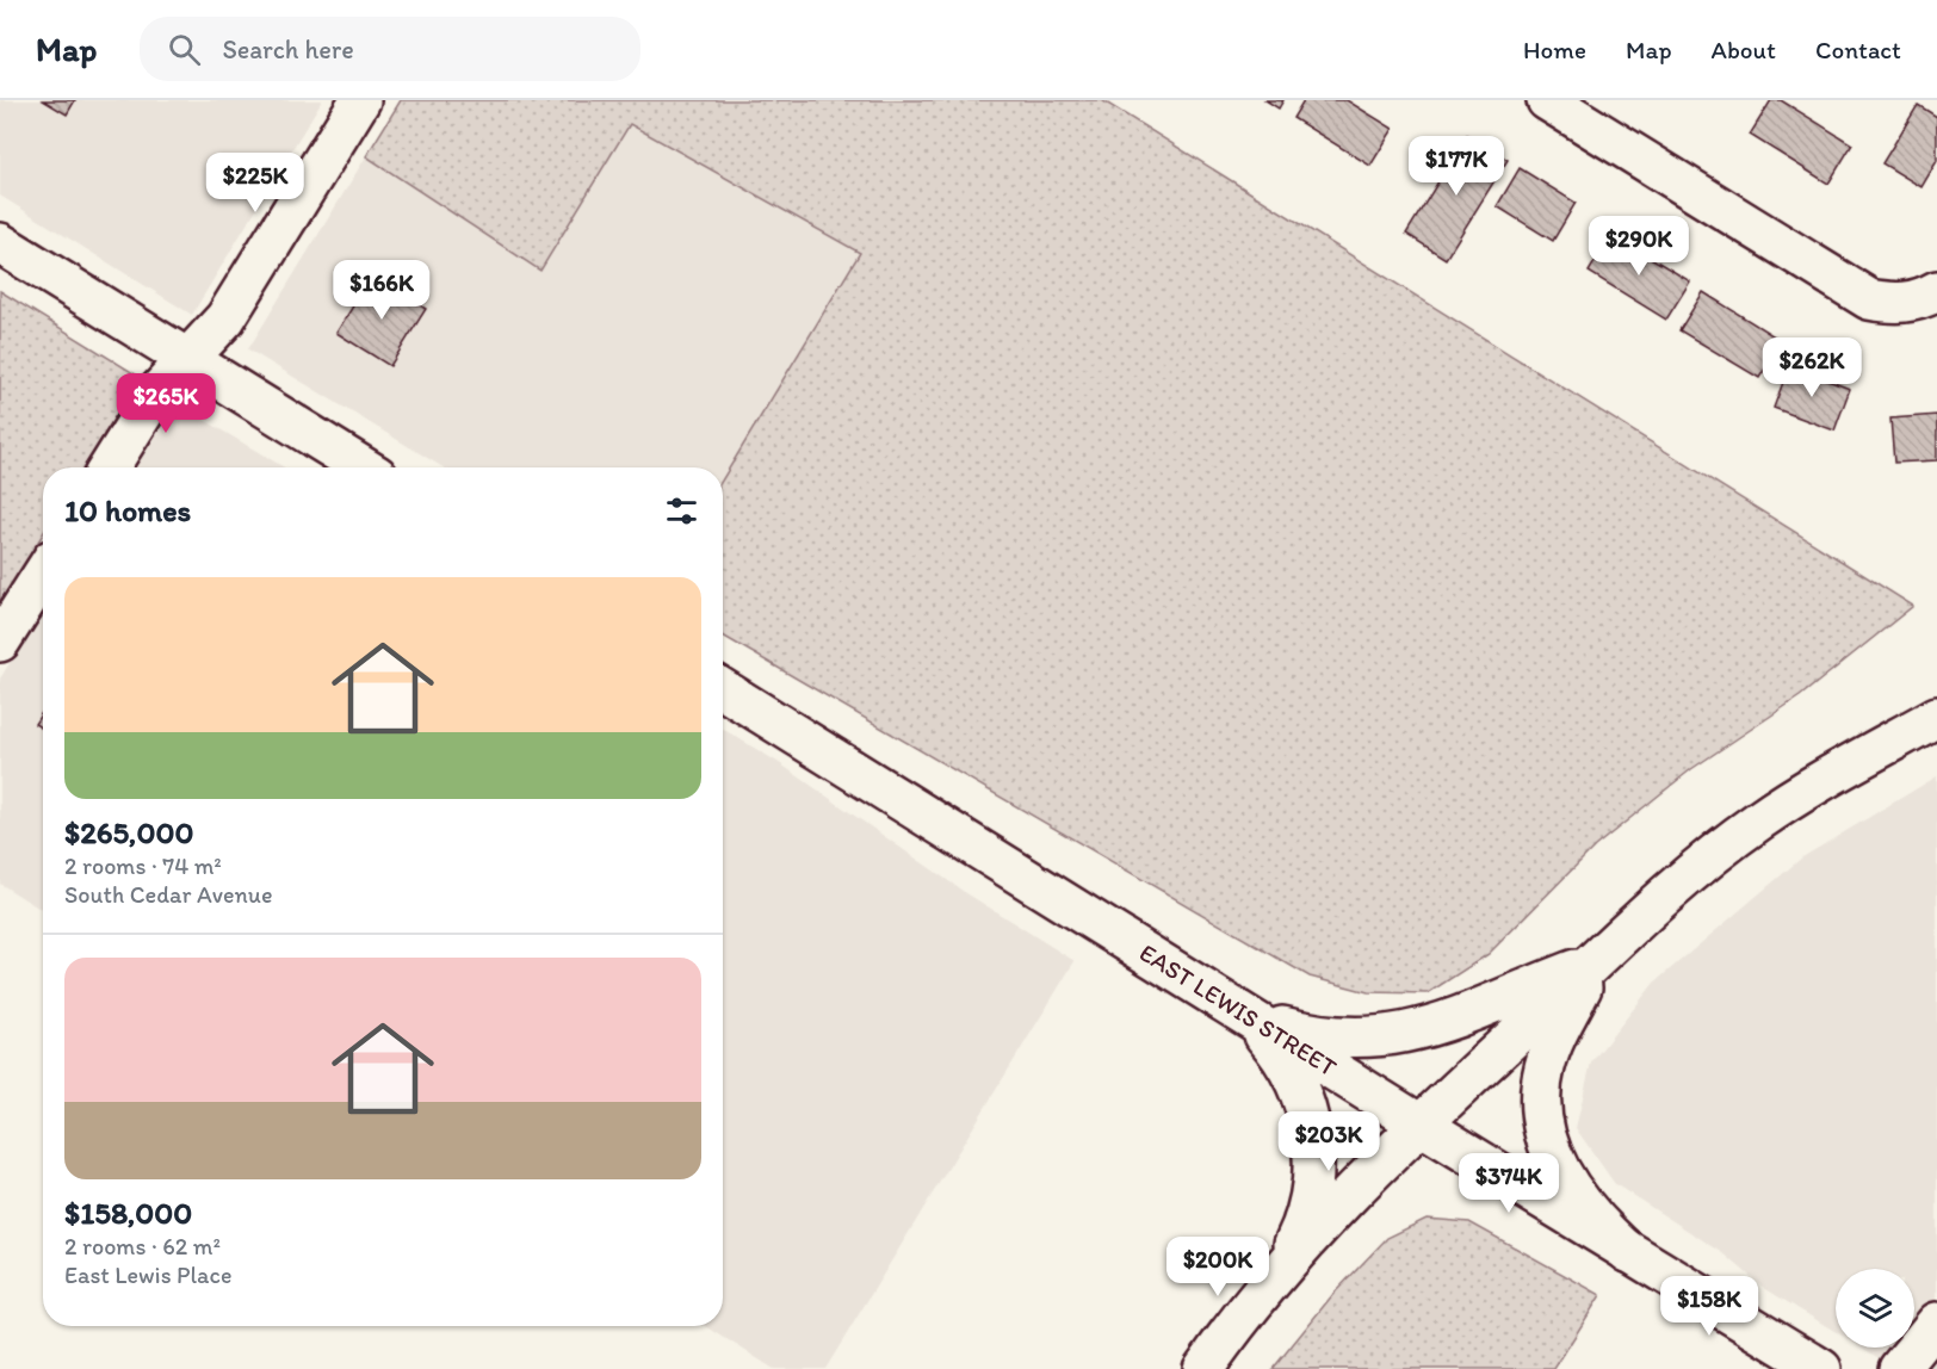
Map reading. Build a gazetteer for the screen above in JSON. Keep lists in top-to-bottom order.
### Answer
{
  "streets": {
    "main road": ["EAST LEWIS STREET"]
  },
  "page": {
    "header": "Map",
    "search": "Search here",
    "nav": [
      "Home",
      "Map",
      "About",
      "Contact"
    ],
    "price": [
      "$177K",
      "$225K",
      "$290K",
      "$166K",
      "$262K",
      "$265K",
      "$203K",
      "$374K",
      "$200K",
      "$158K"
    ],
    "heading": "10 homes",
    "list": [
      {
        "name": "$265,000",
        "note": "2 rooms · 74 m² · South Cedar Avenue"
      },
      {
        "name": "$158,000",
        "note": "2 rooms · 62 m² · East Lewis Place"
      }
    ]
  }
}
